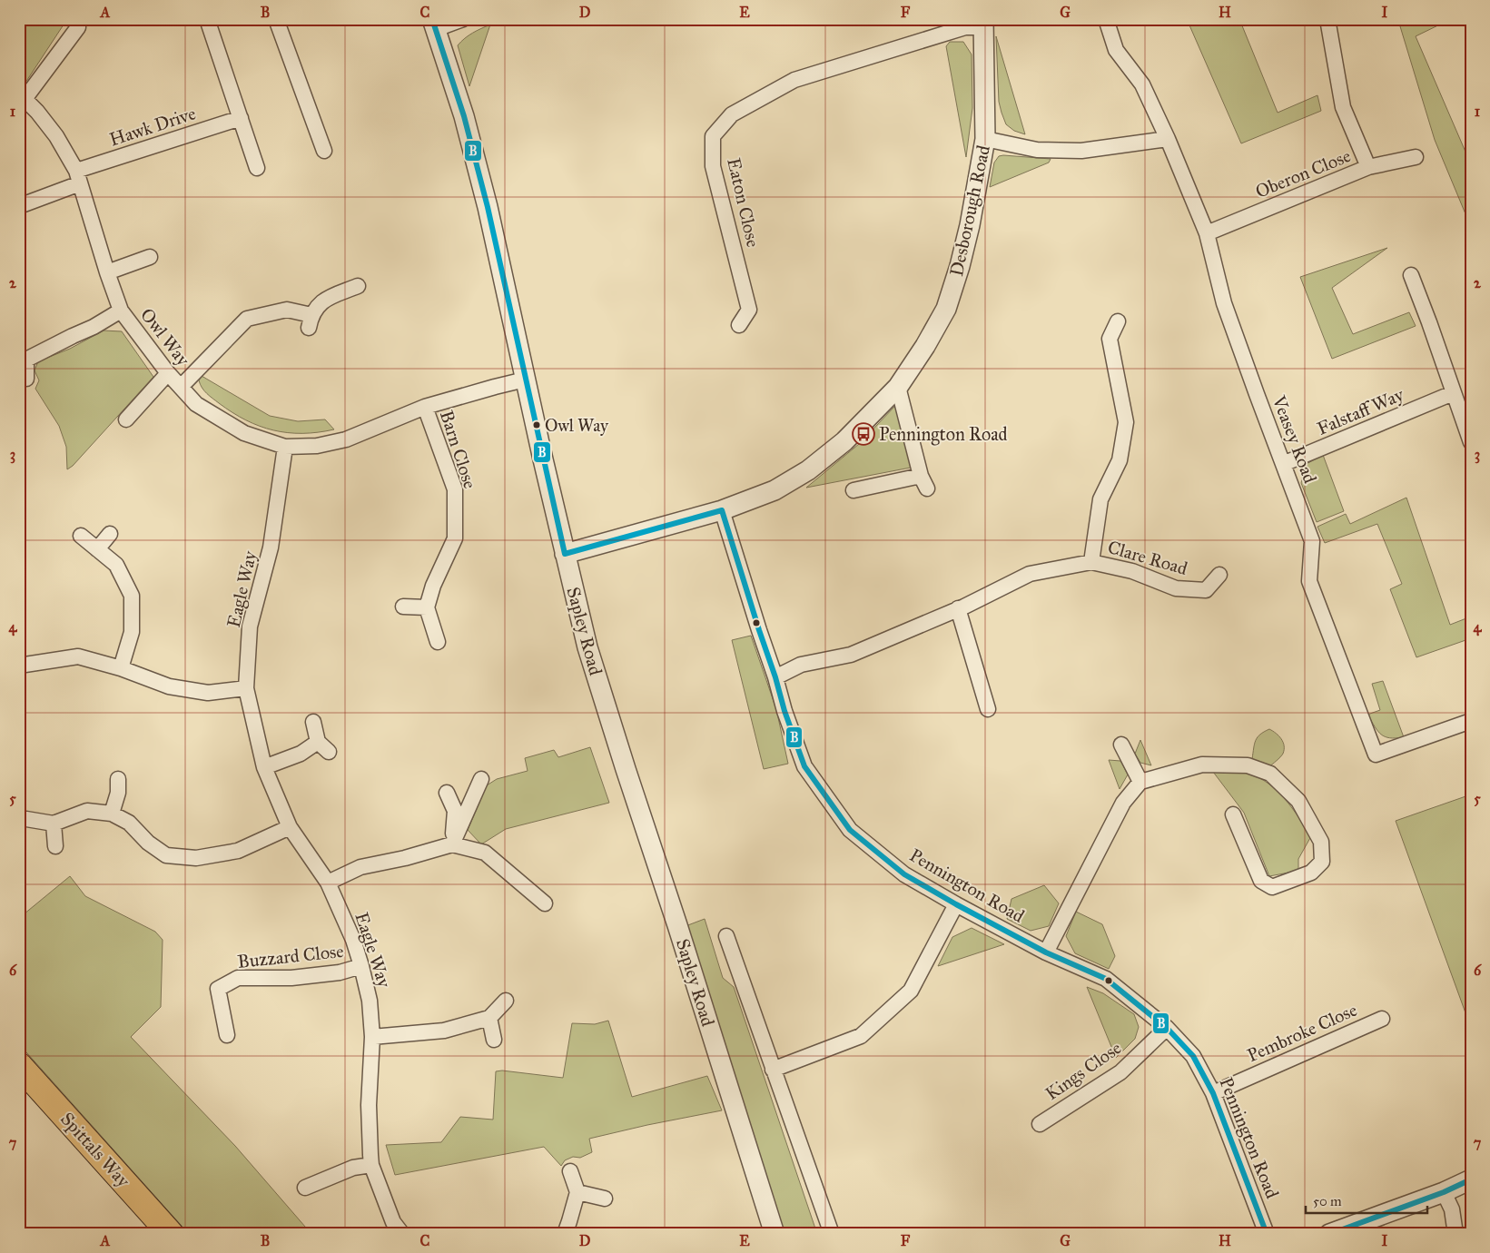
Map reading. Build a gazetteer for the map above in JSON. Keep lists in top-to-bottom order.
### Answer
{
  "streets": {
    "highway": ["Spittals Way"],
    "street": [
      "Hawk Drive",
      "Oberon Close",
      "Eaton Close",
      "Desborough Road",
      "Owl Way",
      "Falstaff Way",
      "Veasey Road",
      "Barn Close",
      "Clare Road",
      "Eagle Way",
      "Sapley Road",
      "Pennington Road",
      "Buzzard Close",
      "Pembroke Close",
      "Kings Close"
    ]
  },
  "crossings": [
    ["Hawk Drive", "Owl Way"],
    ["Oberon Close", "Veasey Road"],
    ["Eaton Close", "Desborough Road"],
    ["Desborough Road", "Sapley Road"],
    ["Desborough Road", "Pennington Road"],
    ["Owl Way", "Barn Close"],
    ["Owl Way", "Eagle Way"],
    ["Owl Way", "Sapley Road"],
    ["Falstaff Way", "Veasey Road"],
    ["Clare Road", "Pennington Road"],
    ["Eagle Way", "Buzzard Close"],
    ["Pennington Road", "Pembroke Close"],
    ["Pennington Road", "Kings Close"]
  ],
  "places": {
    "other": ["Owl Way"],
    "bus stop": ["Pennington Road"]
  },
  "lines": ["transit line B"],
  "scale_bar": "50 m",
  "grid": {
    "columns": [
      "A",
      "B",
      "C",
      "D",
      "E",
      "F",
      "G",
      "H",
      "I"
    ],
    "rows": [
      "1",
      "2",
      "3",
      "4",
      "5",
      "6",
      "7"
    ]
  }
}
